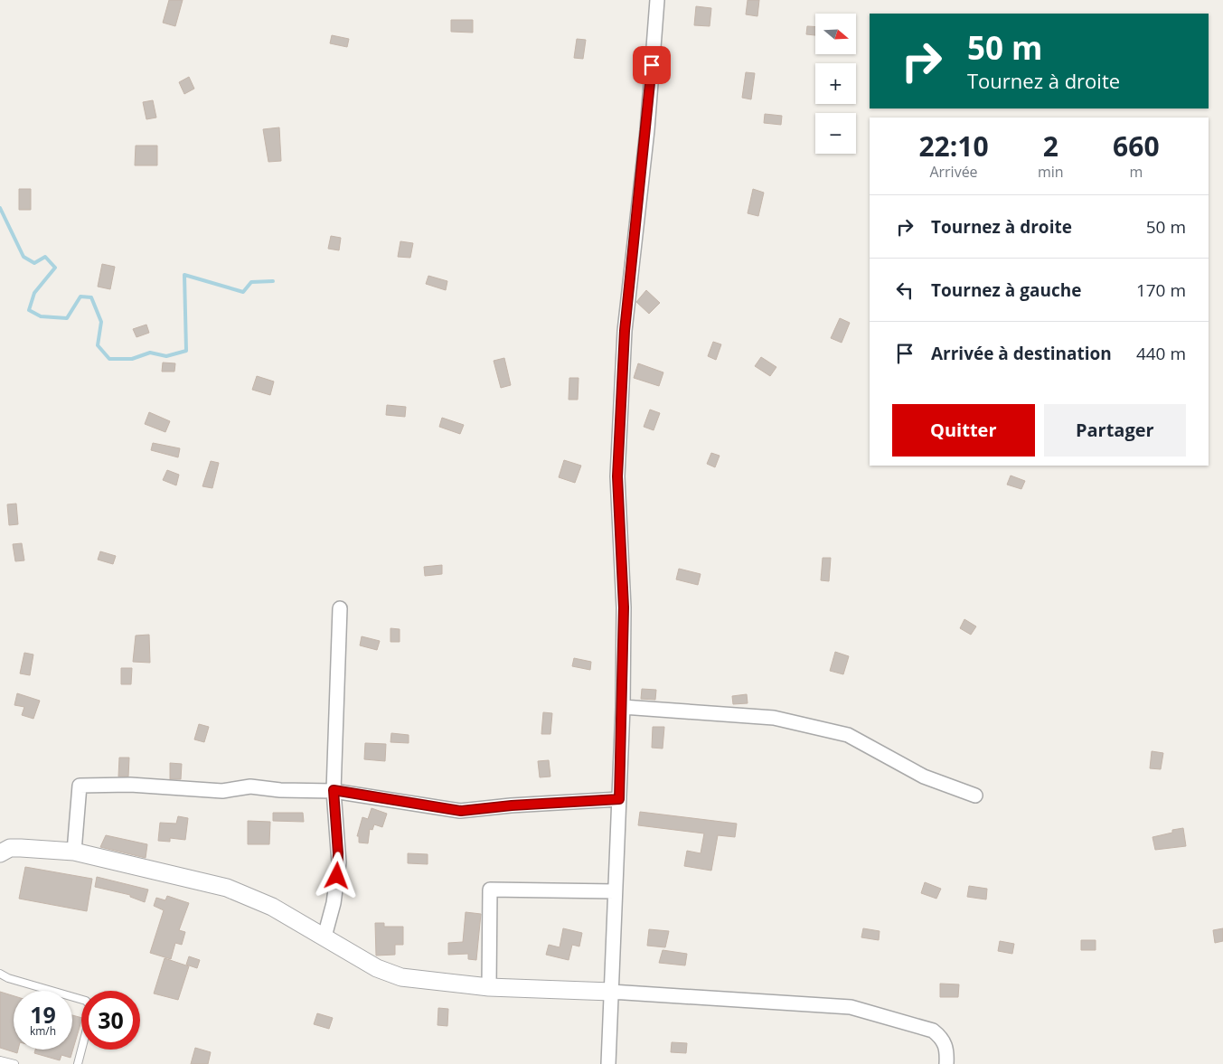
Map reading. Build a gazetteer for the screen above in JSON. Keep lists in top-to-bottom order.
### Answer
{
  "north": "right",
  "page": {
    "map_buttons": ["+", "−"],
    "turn": ["50 m", "Tournez à droite"],
    "eta": [
      "22:10",
      "Arrivée",
      "2",
      "min",
      "660",
      "m"
    ],
    "list": [
      {
        "name": "Tournez à droite",
        "value": "50 m"
      },
      {
        "name": "Tournez à gauche",
        "value": "170 m"
      },
      {
        "name": "Arrivée à destination",
        "value": "440 m"
      }
    ],
    "buttons": ["Quitter", "Partager"],
    "speed": "19 km/h",
    "limit": "30"
  }
}
